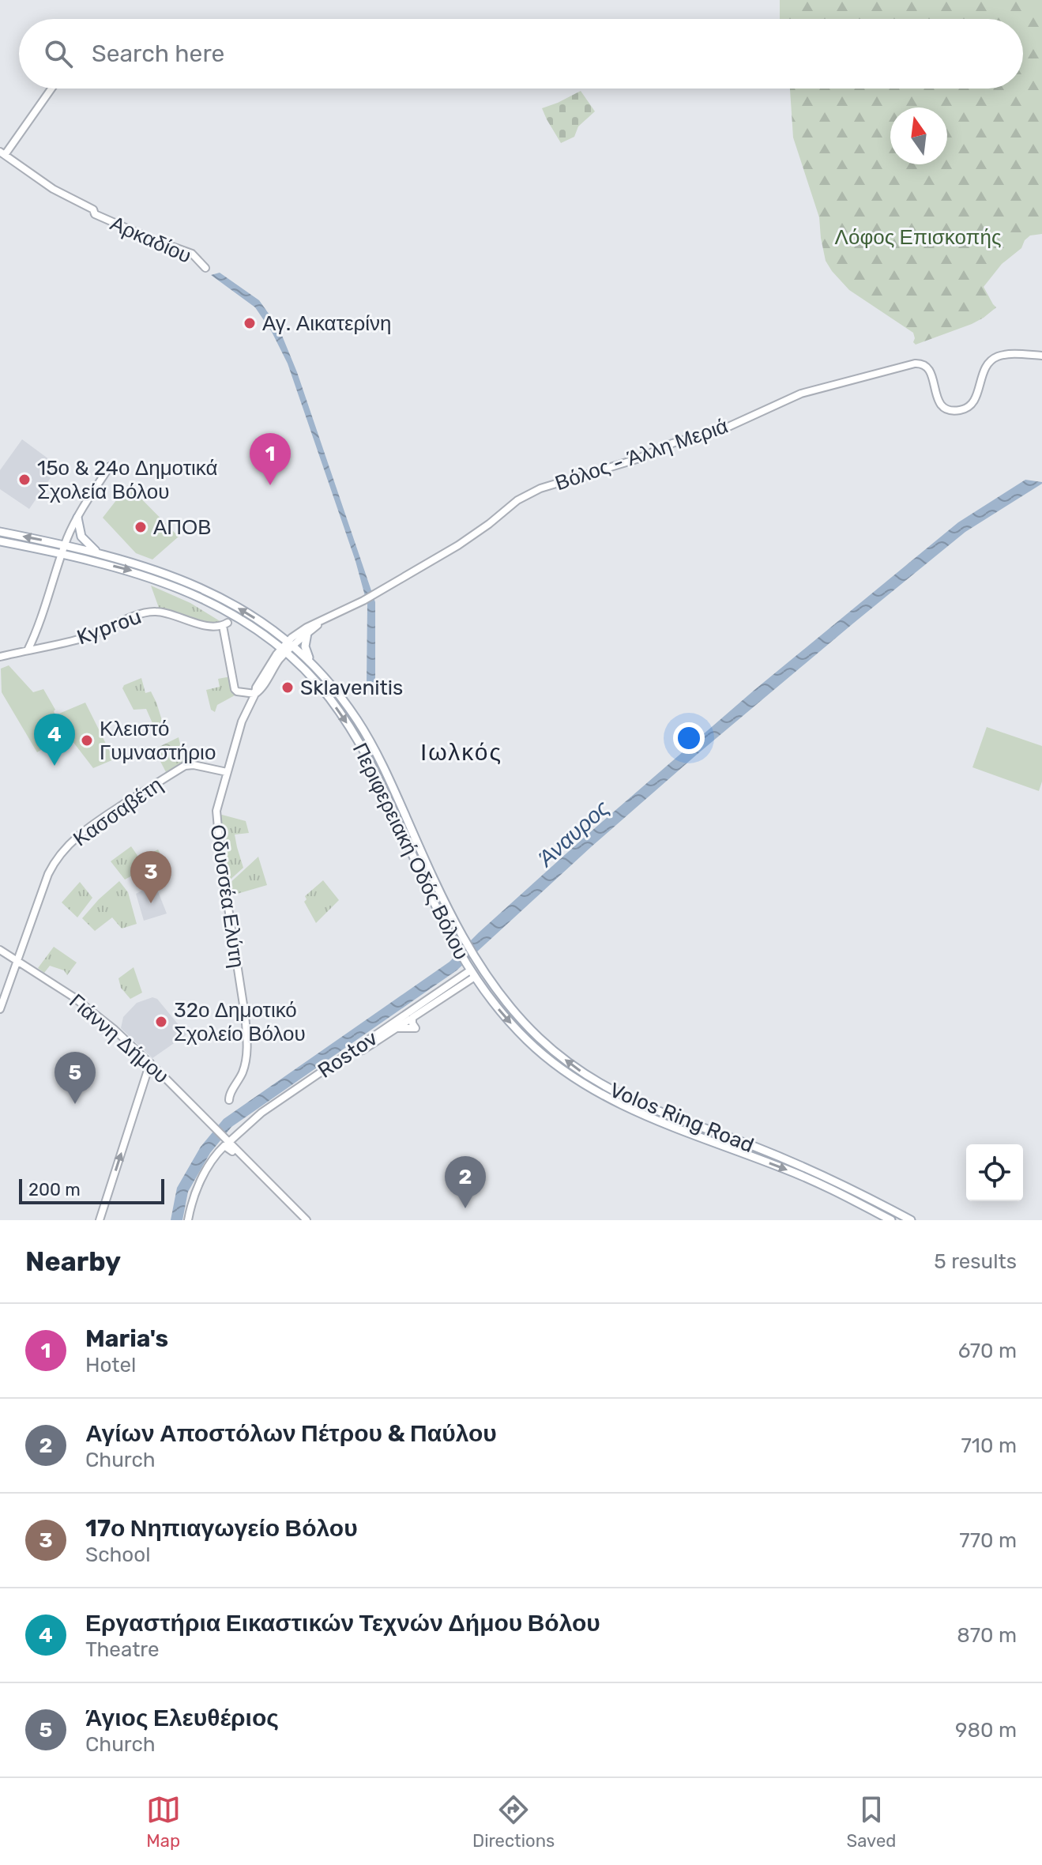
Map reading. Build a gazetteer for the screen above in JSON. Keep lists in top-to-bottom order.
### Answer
{
  "streets": {
    "main road": ["Περιφερειακή Οδός Βόλου", "Volos Ring Road"],
    "street": [
      "Αρκαδίου",
      "Βόλος - Άλλη Μεριά",
      "Kyprou",
      "Κασσαβέτη",
      "Οδυσσέα Ελύτη",
      "Γιάννη Δήμου",
      "Rostov"
    ]
  },
  "crossings": [
    ["Βόλος - Άλλη Μεριά", "Περιφερειακή Οδός Βόλου"],
    ["Βόλος - Άλλη Μεριά", "Οδυσσέα Ελύτη"],
    ["Kyprou", "Οδυσσέα Ελύτη"],
    ["Κασσαβέτη", "Οδυσσέα Ελύτη"],
    ["Κασσαβέτη", "Γιάννη Δήμου"],
    ["Περιφερειακή Οδός Βόλου", "Οδυσσέα Ελύτη"],
    ["Περιφερειακή Οδός Βόλου", "Rostov"],
    ["Περιφερειακή Οδός Βόλου", "Volos Ring Road"],
    ["Γιάννη Δήμου", "Rostov"]
  ],
  "one_way": ["Volos Ring Road"],
  "districts": ["Ιωλκός"],
  "water": ["Άναυρος"],
  "parks": ["Λόφος Επισκοπής"],
  "places": [
    "Αγ. Αικατερίνη",
    "15ο & 24ο Δημοτικά Σχολεία Βόλου",
    "ΑΠΟΒ",
    "Sklavenitis",
    "Κλειστό Γυμναστήριο",
    "32ο Δημοτικό Σχολείο Βόλου"
  ],
  "scale_bar": "200 m",
  "north": "top",
  "page": {
    "search": "Search here",
    "pins": [
      "1",
      "4",
      "3",
      "5",
      "2"
    ],
    "scale": "200 m",
    "heading": ["Nearby", "5 results"],
    "list": [
      {
        "mark": "1",
        "name": "Maria's",
        "note": "Hotel",
        "value": "670 m"
      },
      {
        "mark": "2",
        "name": "Αγίων Αποστόλων Πέτρου & Παύλου",
        "note": "Church",
        "value": "710 m"
      },
      {
        "mark": "3",
        "name": "17ο Νηπιαγωγείο Βόλου",
        "note": "School",
        "value": "770 m"
      },
      {
        "mark": "4",
        "name": "Εργαστήρια Εικαστικών Τεχνών Δήμου Βόλου",
        "note": "Theatre",
        "value": "870 m"
      },
      {
        "mark": "5",
        "name": "Άγιος Ελευθέριος",
        "note": "Church",
        "value": "980 m"
      }
    ],
    "nav": ["Map", "Directions", "Saved"]
  }
}
